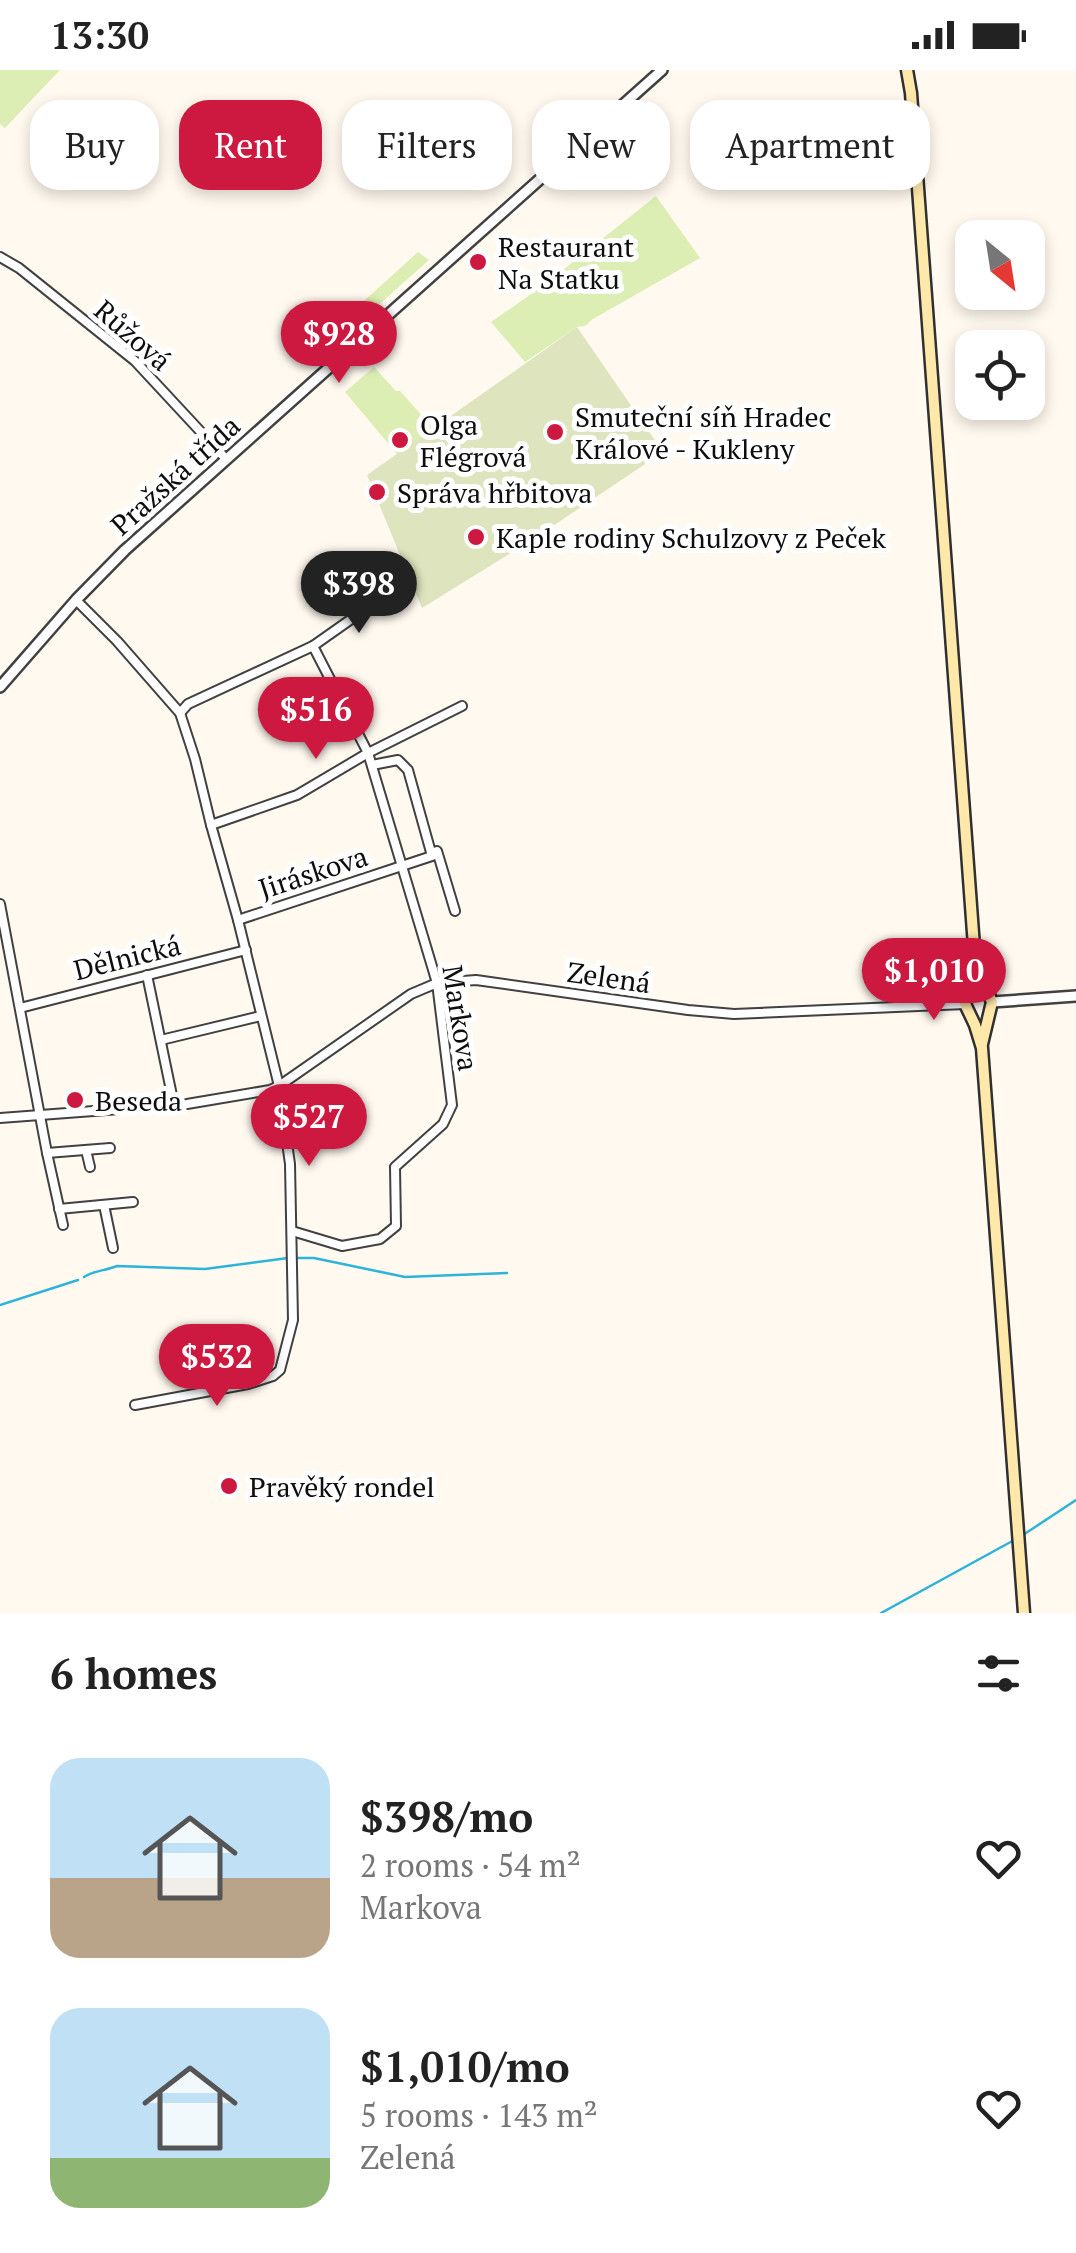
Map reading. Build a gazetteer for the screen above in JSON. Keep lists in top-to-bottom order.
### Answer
{
  "streets": {
    "street": [
      "Růžová",
      "Pražská třída",
      "Jiráskova",
      "Dělnická",
      "Zelená",
      "Markova"
    ]
  },
  "crossings": [
    ["Růžová", "Pražská třída"],
    ["Jiráskova", "Dělnická"],
    ["Jiráskova", "Zelená"],
    ["Jiráskova", "Markova"],
    ["Zelená", "Markova"]
  ],
  "places": [
    "Restaurant Na Statku",
    "Smuteční síň Hradec Králové - Kukleny",
    "Olga Flégrová",
    "Správa hřbitova",
    "Kaple rodiny Schulzovy z Peček",
    "Beseda",
    "Pravěký rondel"
  ],
  "north": "bottom right",
  "page": {
    "status": "13:30",
    "chip": [
      "Buy",
      "Rent",
      "Filters",
      "New",
      "Apartment"
    ],
    "price": [
      "$928",
      "$398",
      "$516",
      "$1,010",
      "$527",
      "$532"
    ],
    "heading": "6 homes",
    "list": [
      {
        "name": "$398/mo",
        "note": "2 rooms · 54 m² · Markova"
      },
      {
        "name": "$1,010/mo",
        "note": "5 rooms · 143 m² · Zelená"
      }
    ]
  }
}
